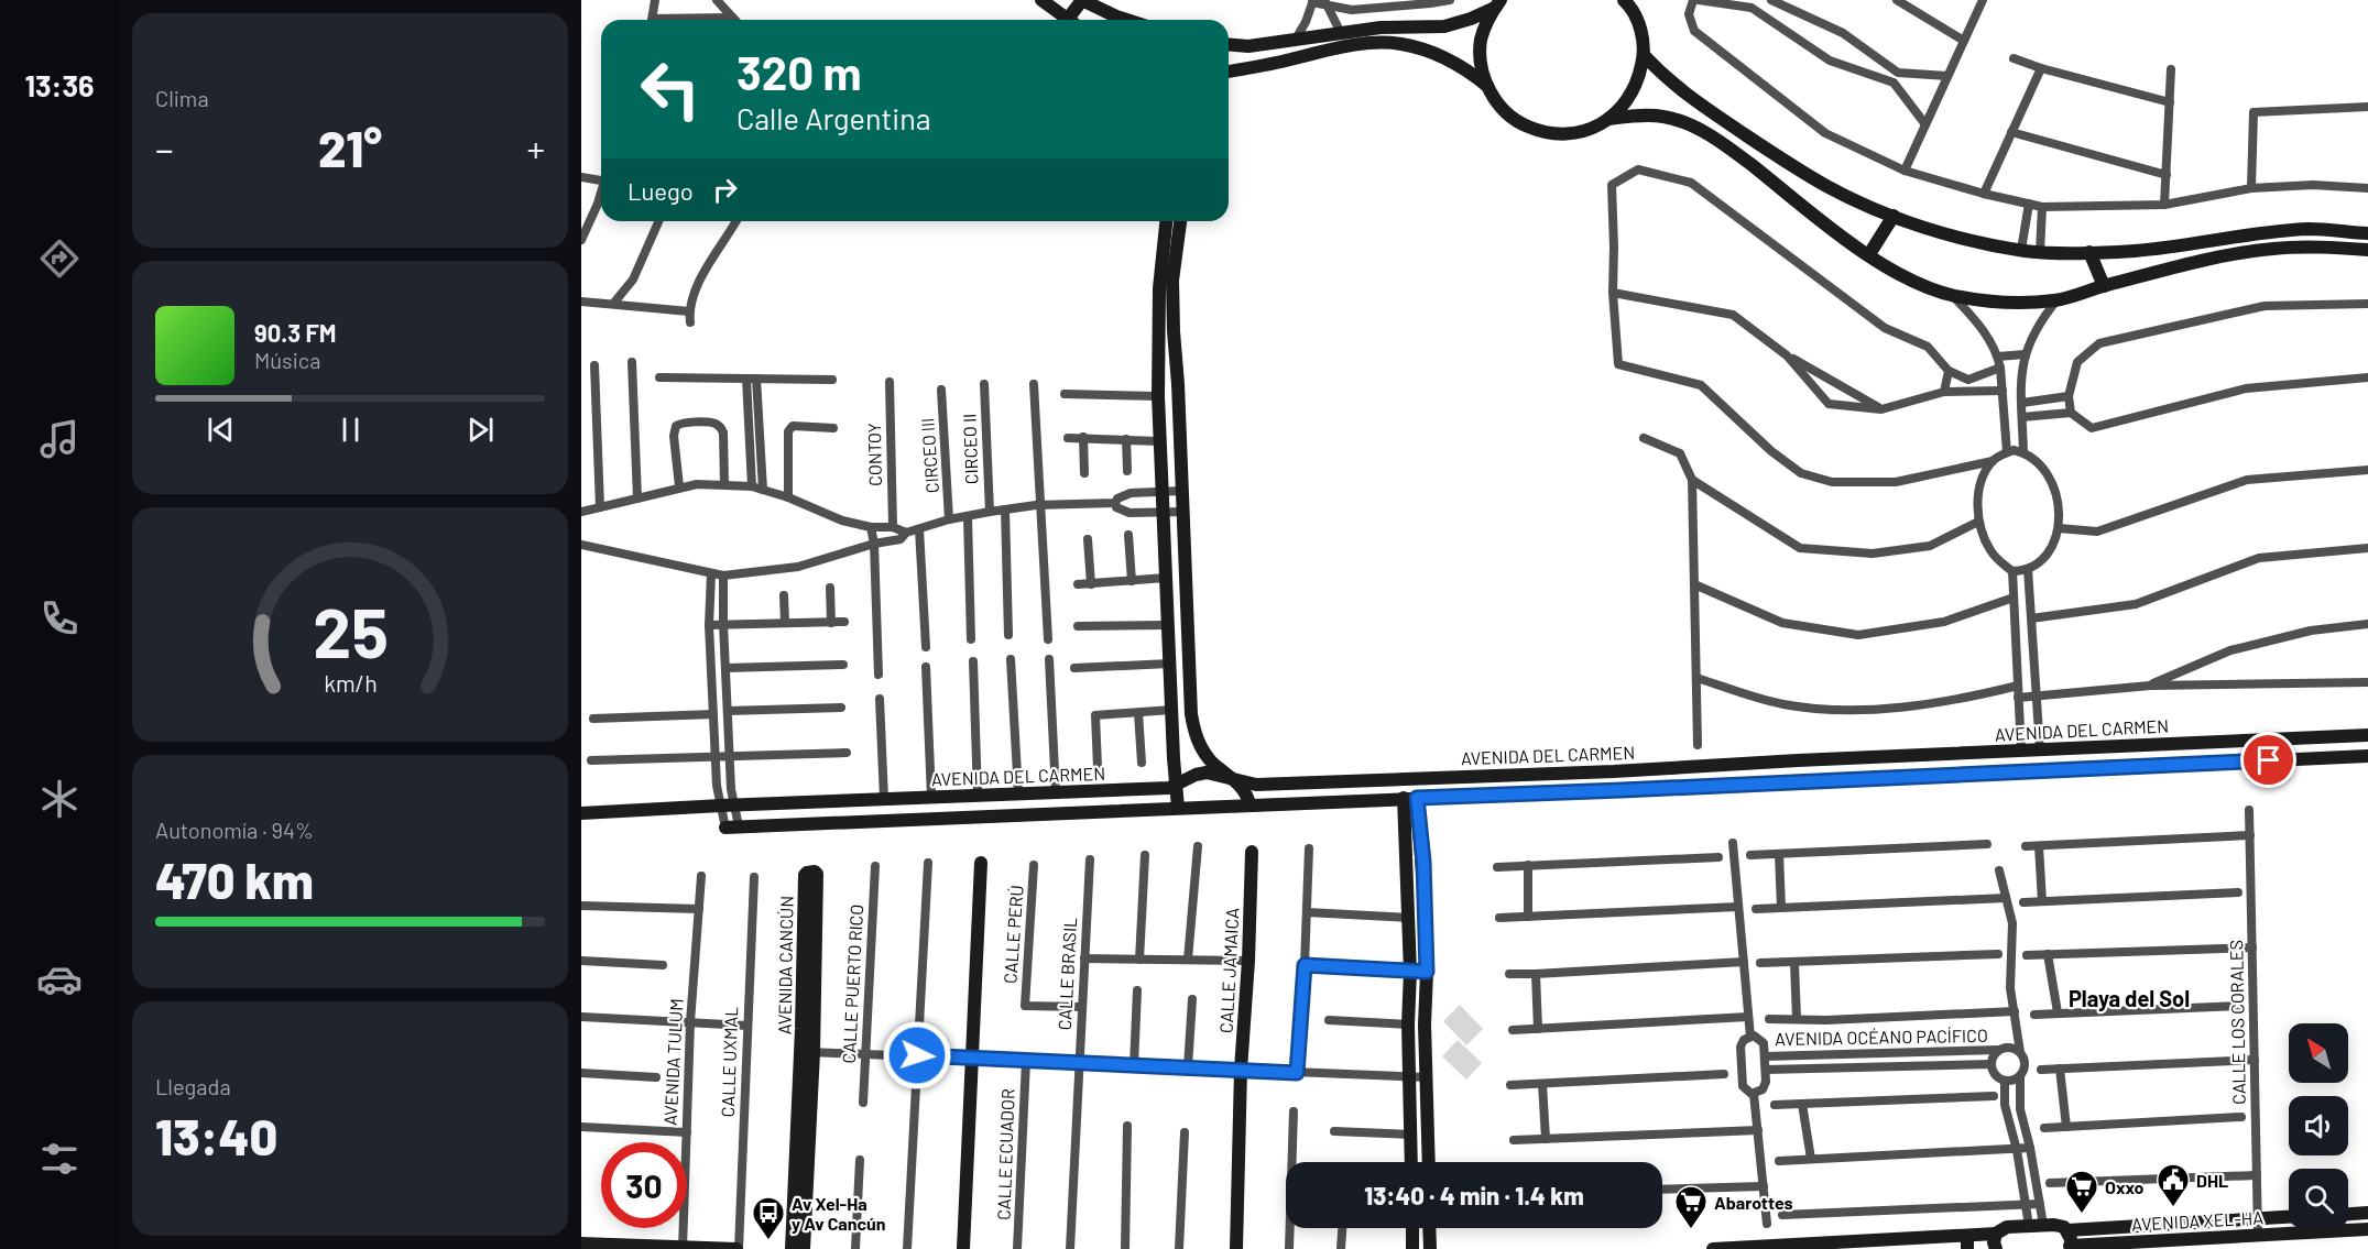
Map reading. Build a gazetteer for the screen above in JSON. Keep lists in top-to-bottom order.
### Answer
{
  "streets": {
    "street": [
      "CIRCEO II",
      "CONTOY",
      "CIRCEO III",
      "AVENIDA DEL CARMEN",
      "CALLE PERÚ",
      "AVENIDA CANCÚN",
      "CALLE JAMAICA",
      "CALLE BRASIL",
      "CALLE PUERTO RICO",
      "CALLE LOS CORALES",
      "AVENIDA OCÉANO PACÍFICO",
      "AVENIDA TULUM",
      "CALLE UXMAL",
      "CALLE ECUADOR",
      "AVENIDA XEL-HA"
    ]
  },
  "crossings": [
    ["CALLE PERÚ", "CALLE BRASIL"],
    ["CALLE LOS CORALES", "AVENIDA XEL-HA"]
  ],
  "districts": ["Playa del Sol"],
  "places": {
    "public building": ["DHL"],
    "supermarket": ["Oxxo", "Abarottes"],
    "bus stop": ["Av Xel-Ha y Av Cancún"]
  },
  "north": "top left",
  "page": {
    "tabs": "13:36",
    "tile": [
      "Clima",
      ["Autonomía · 94%", "470 km"],
      ["Llegada", "13:40"]
    ],
    "turn": ["320 m", "Calle Argentina"],
    "heat": ["−", "21°", "+"],
    "then": "Luego",
    "song": ["90.3 FM", "Música"],
    "limit": "30",
    "trip": "13:40 · 4 min · 1.4 km",
    "gauge": ["25", "km/h"]
  }
}
